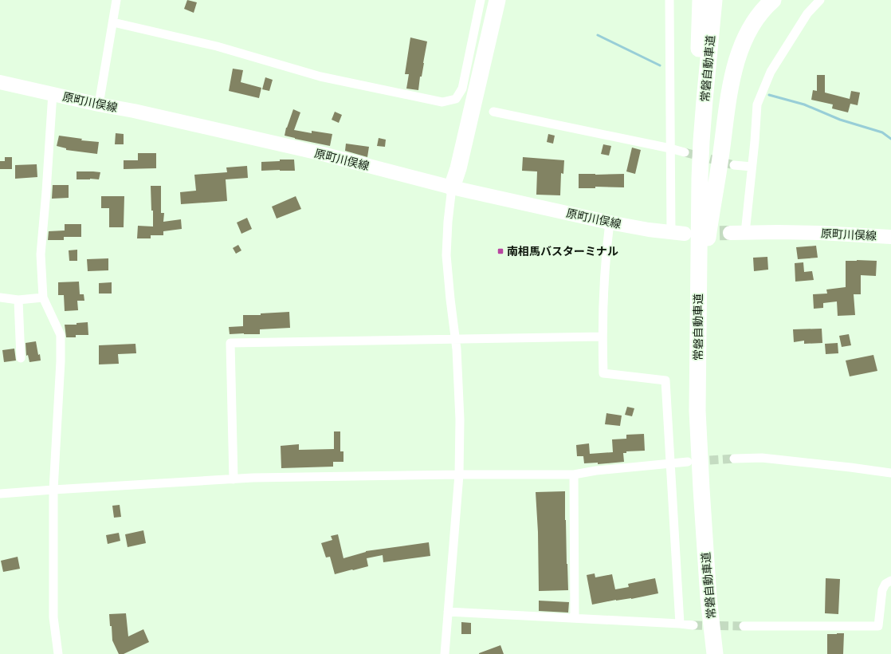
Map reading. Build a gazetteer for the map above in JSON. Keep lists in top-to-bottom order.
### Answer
{
  "streets": {
    "highway": ["常磐自動車道"],
    "main road": ["原町川俣線"]
  },
  "places": {
    "transit": ["南相馬バスターミナル"]
  }
}
